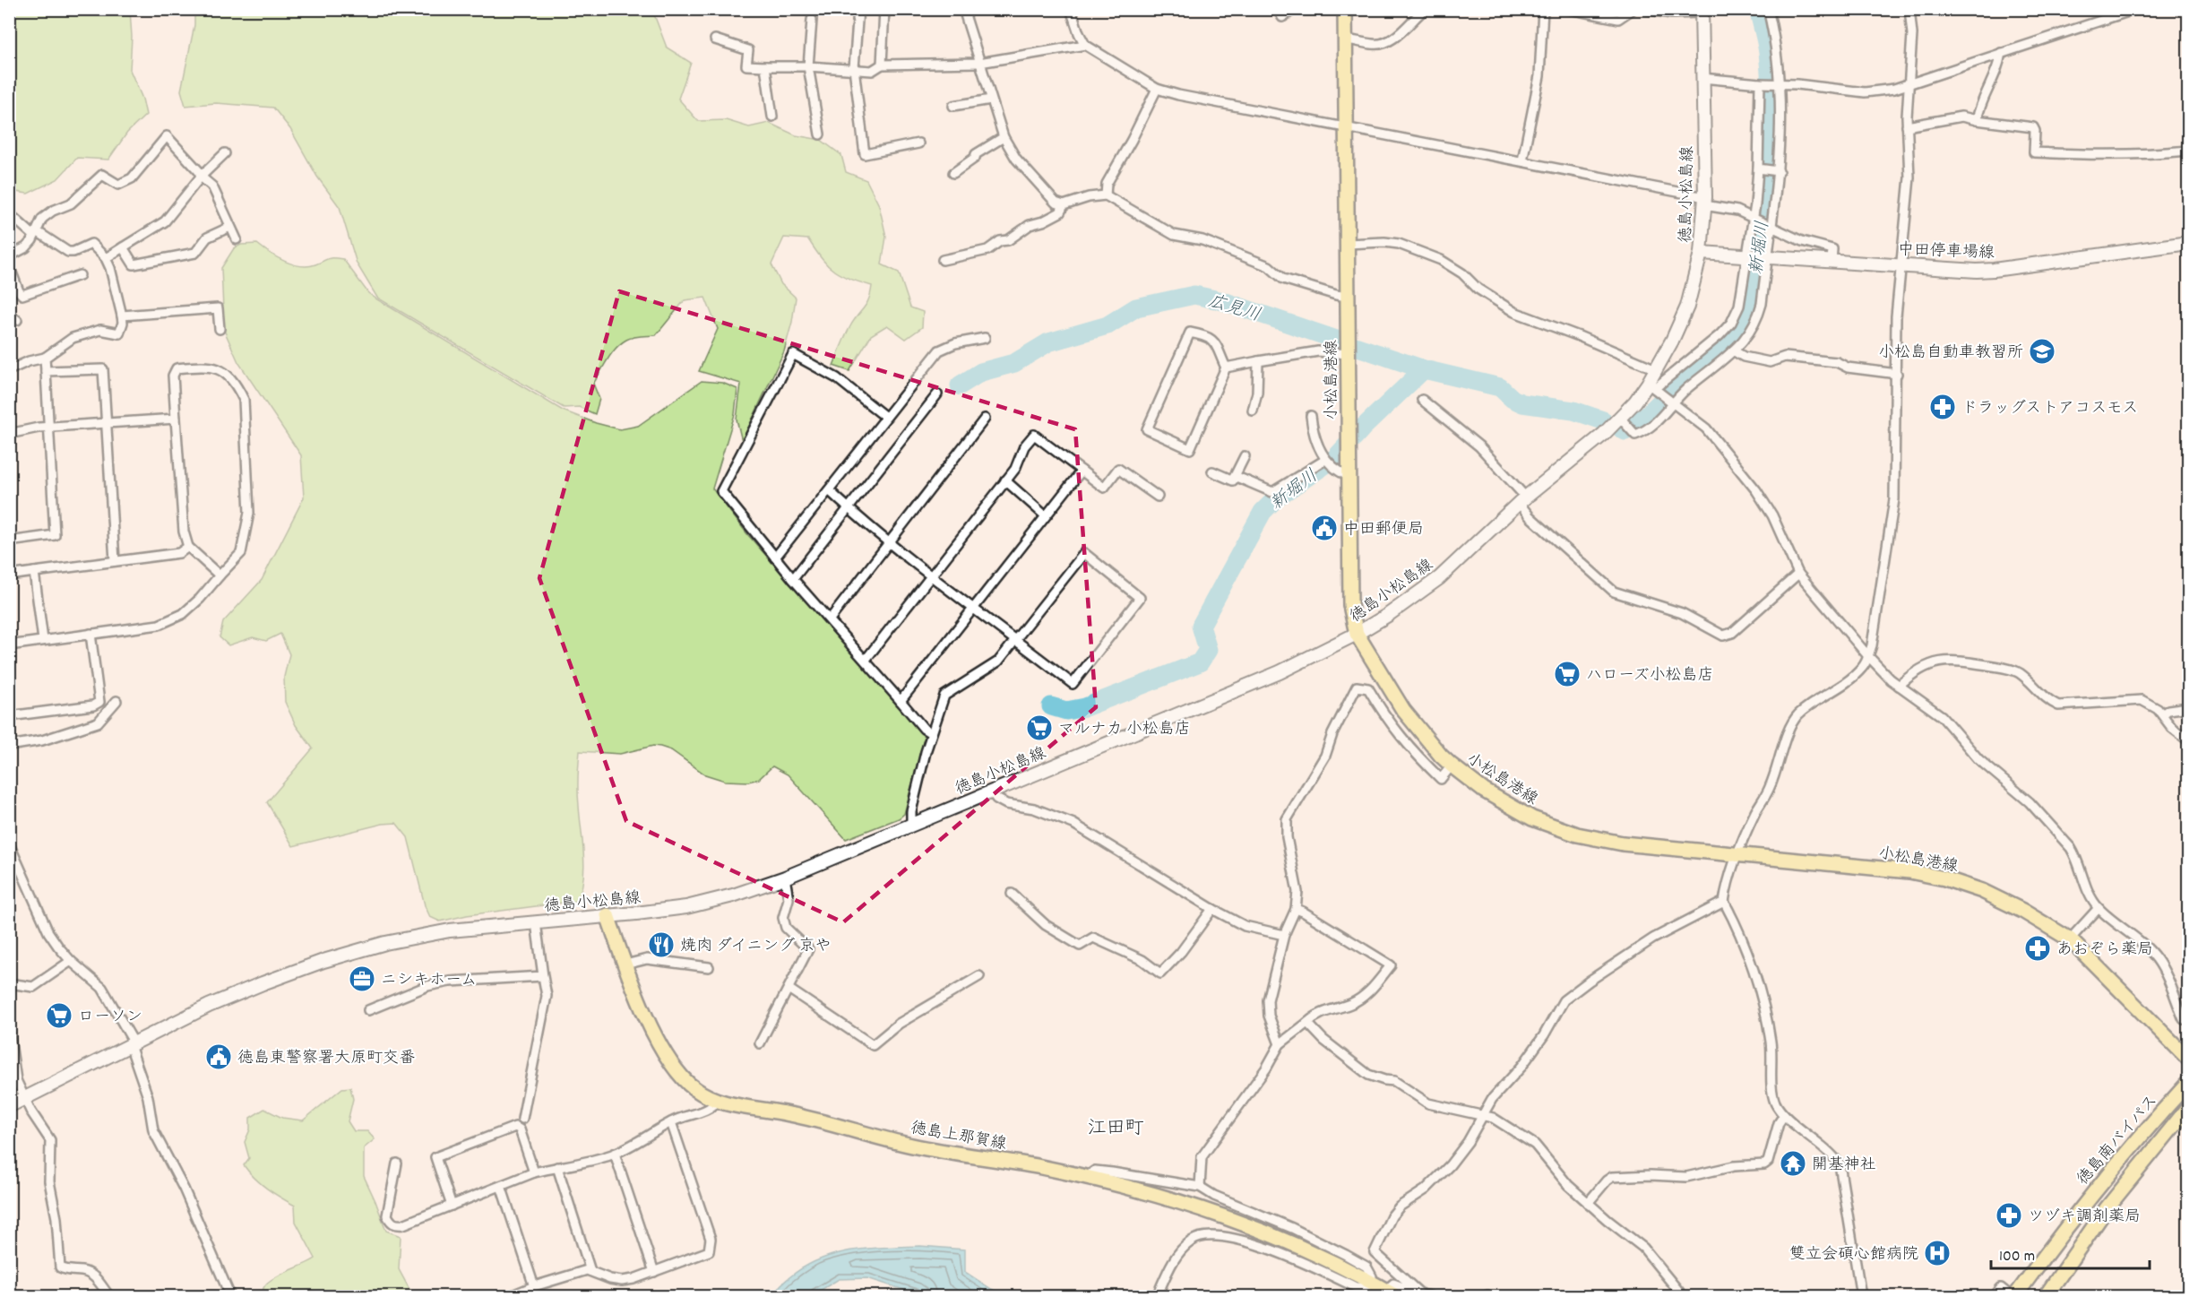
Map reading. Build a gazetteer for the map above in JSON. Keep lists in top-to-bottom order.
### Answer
{
  "streets": {
    "main road": [
      "徳島小松島線",
      "中田停車場線",
      "小松島港線",
      "徳島上那賀線",
      "徳島南バイパス"
    ]
  },
  "crossings": [
    ["徳島小松島線", "小松島港線"],
    ["徳島小松島線", "徳島上那賀線"]
  ],
  "districts": ["江田町"],
  "water": ["新堀川", "広見川"],
  "places": {
    "school or university": ["小松島自動車教習所"],
    "pharmacy": ["ドラッグストアコスモス", "あおぞら薬局", "ツヅキ調剤薬局"],
    "public building": ["中田郵便局", "徳島東警察署大原町交番"],
    "supermarket": ["ハローズ小松島店", "マルナカ 小松島店", "ローソン"],
    "restaurant": ["焼肉 ダイニング 京や"],
    "office": ["ニシキホーム"],
    "temple": ["開基神社"],
    "hospital": ["雙立会碩心館病院"]
  },
  "scale_bar": "100 m"
}
